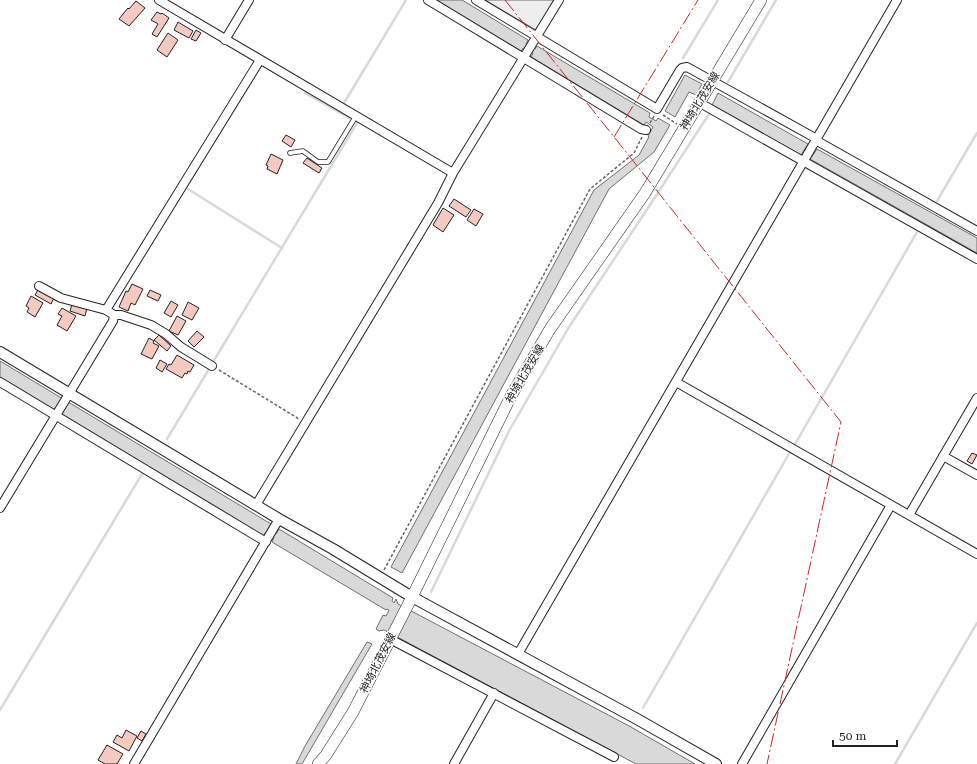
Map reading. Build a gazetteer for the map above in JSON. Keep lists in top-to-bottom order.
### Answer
{
  "streets": {
    "main road": ["神埼北茂安線"]
  },
  "scale_bar": "50 m"
}
